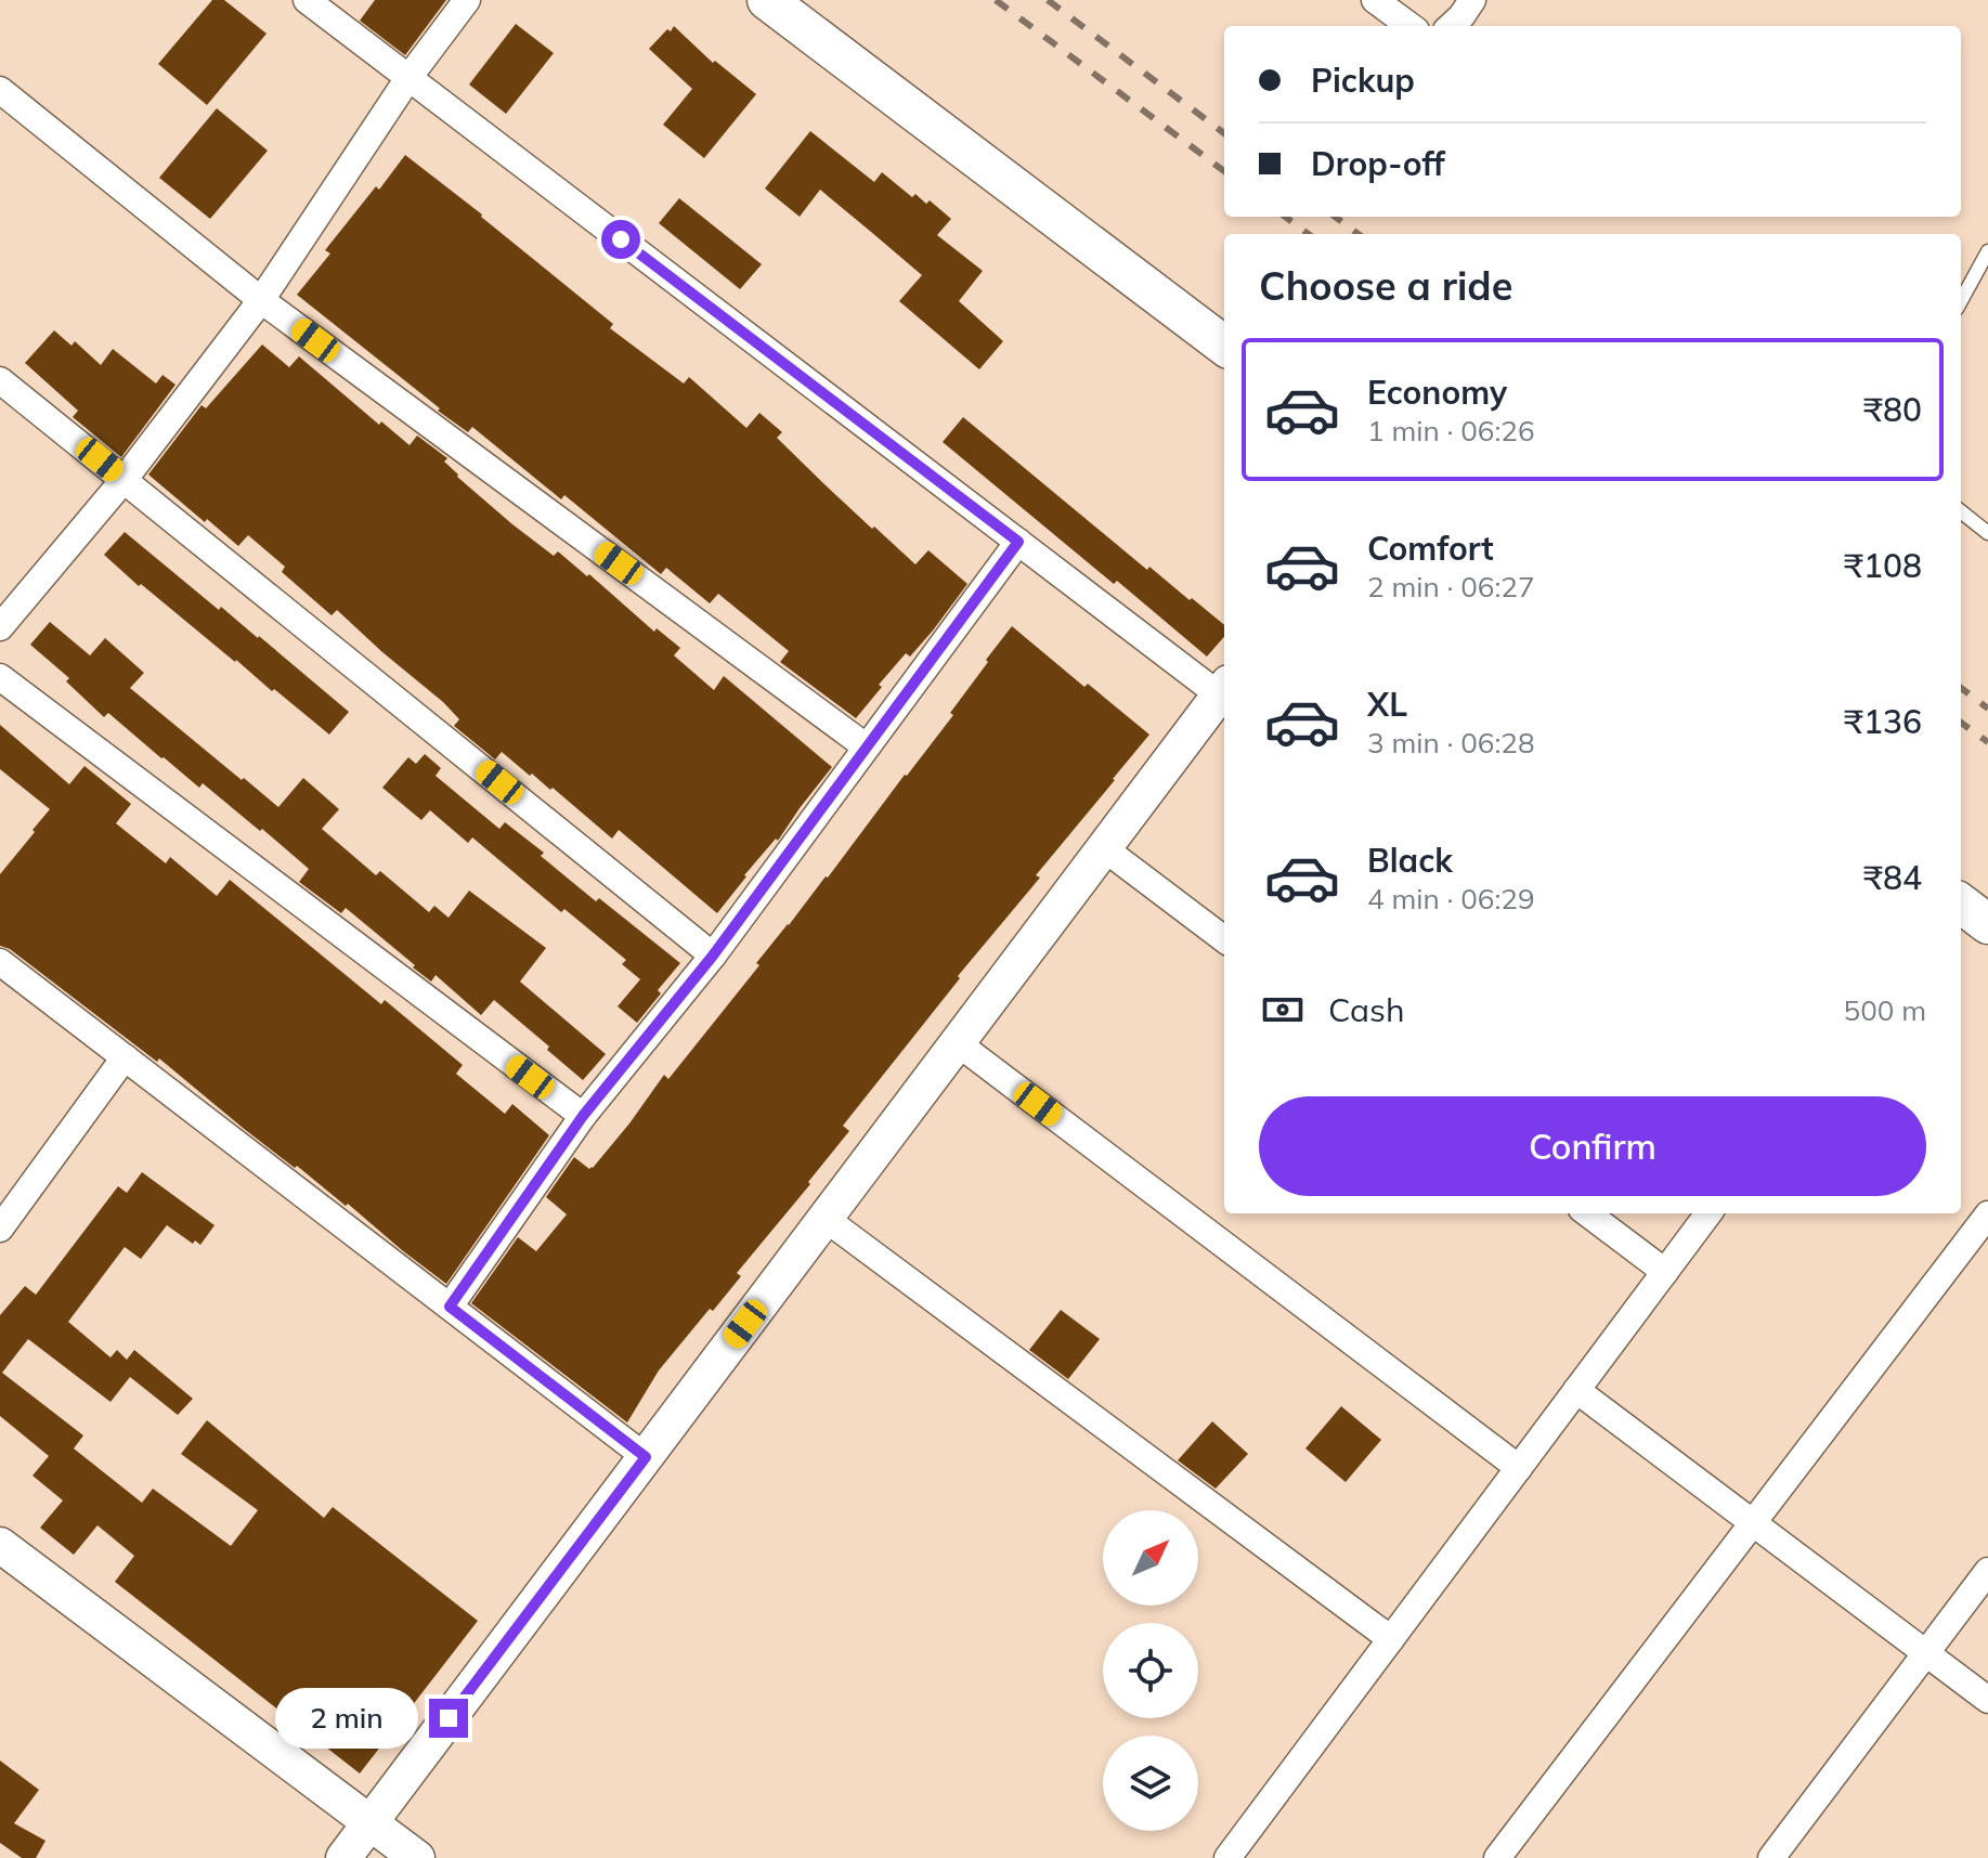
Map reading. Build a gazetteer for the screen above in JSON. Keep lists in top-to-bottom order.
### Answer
{
  "north": "top right",
  "page": {
    "banner": ["Pickup", "Drop-off"],
    "heading": "Choose a ride",
    "list": [
      {
        "name": "Economy",
        "note": "1 min · 06:26",
        "value": "₹80"
      },
      {
        "name": "Comfort",
        "note": "2 min · 06:27",
        "value": "₹108"
      },
      {
        "name": "XL",
        "note": "3 min · 06:28",
        "value": "₹136"
      },
      {
        "name": "Black",
        "note": "4 min · 06:29",
        "value": "₹84"
      }
    ],
    "pay": ["Cash", "500 m"],
    "buttons": "Confirm",
    "bubble": "2 min"
  }
}
